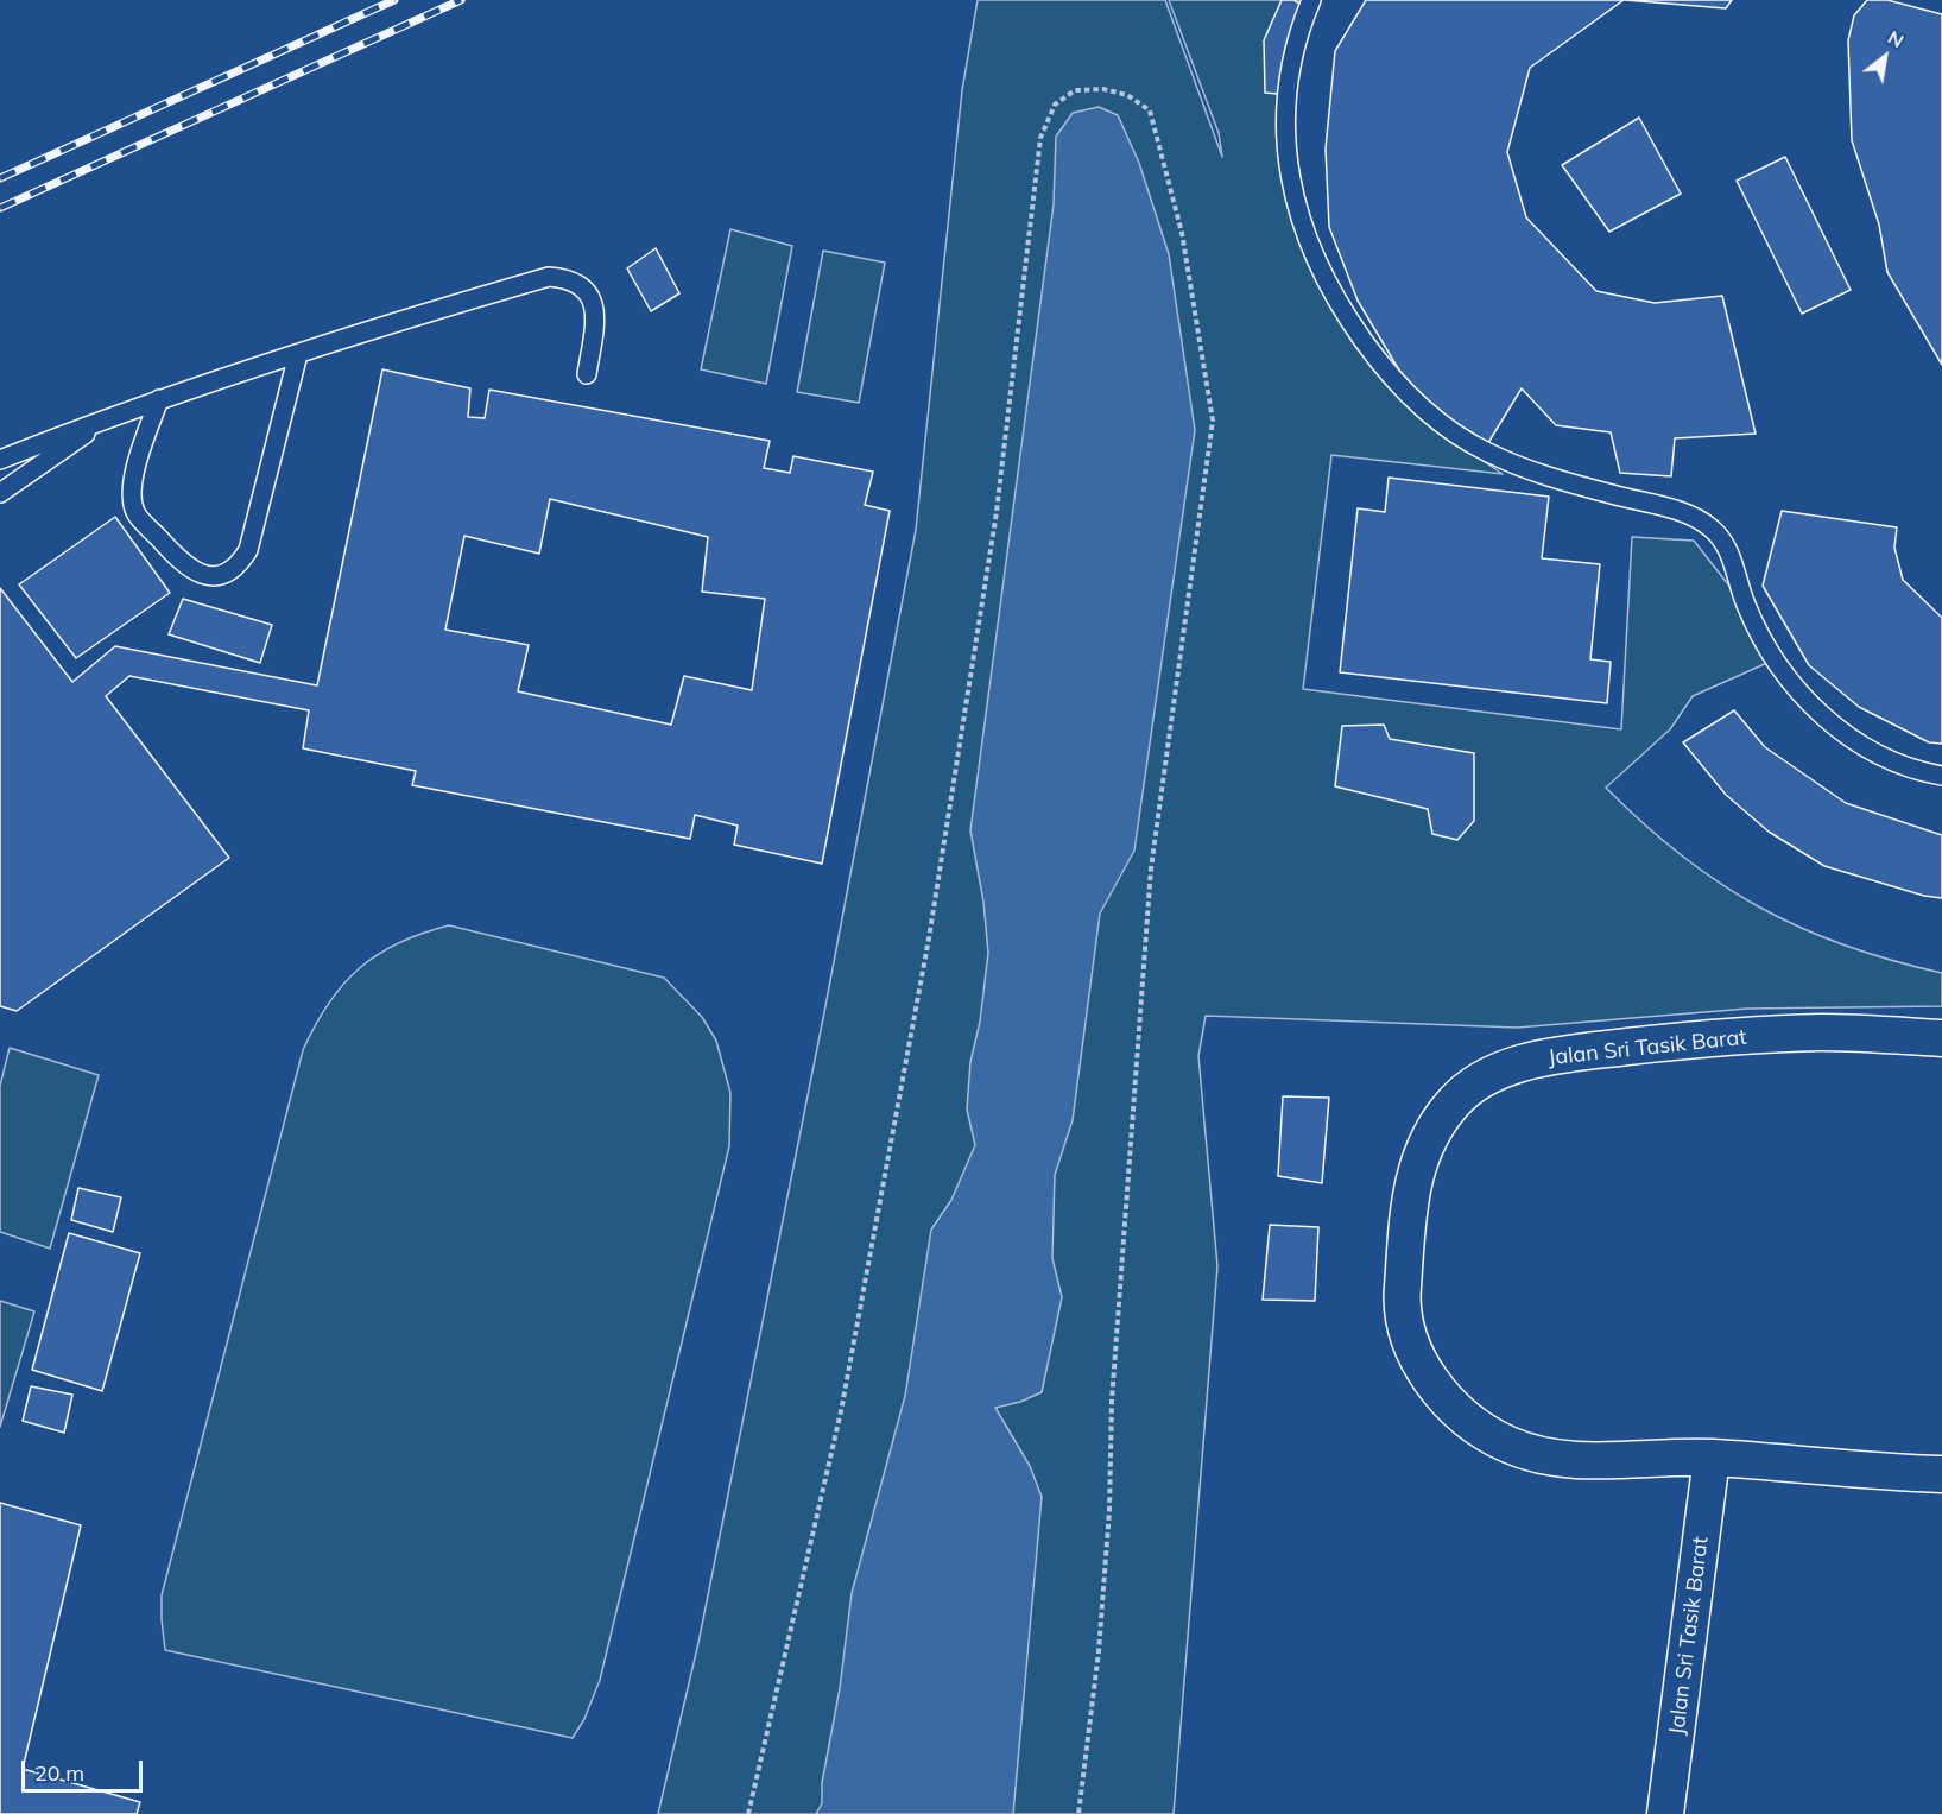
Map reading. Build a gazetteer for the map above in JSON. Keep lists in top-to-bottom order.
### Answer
{
  "streets": {
    "street": ["Jalan Sri Tasik Barat"]
  },
  "scale_bar": "20 m",
  "north": "top right"
}
